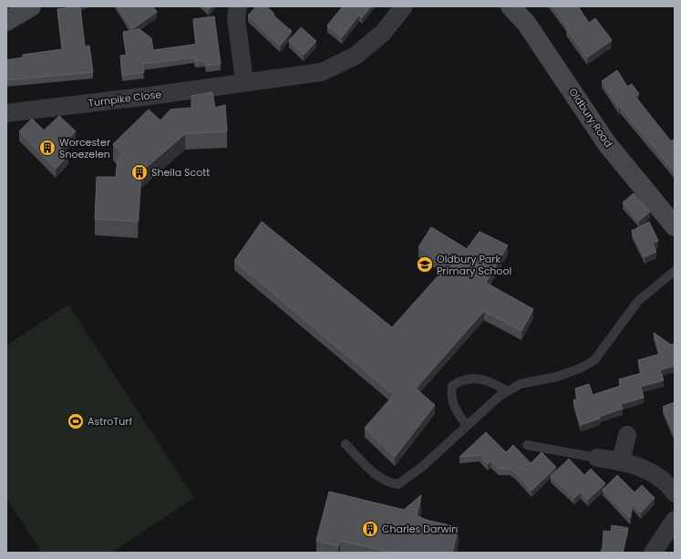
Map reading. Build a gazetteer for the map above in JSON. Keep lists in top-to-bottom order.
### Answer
{
  "streets": {
    "street": ["Turnpike Close", "Oldbury Road"]
  },
  "places": {
    "building": ["Worcester Snoezelen", "Sheila Scott", "Charles Darwin"],
    "school or university": ["Oldbury Park Primary School"],
    "sports": ["AstroTurf"]
  }
}
